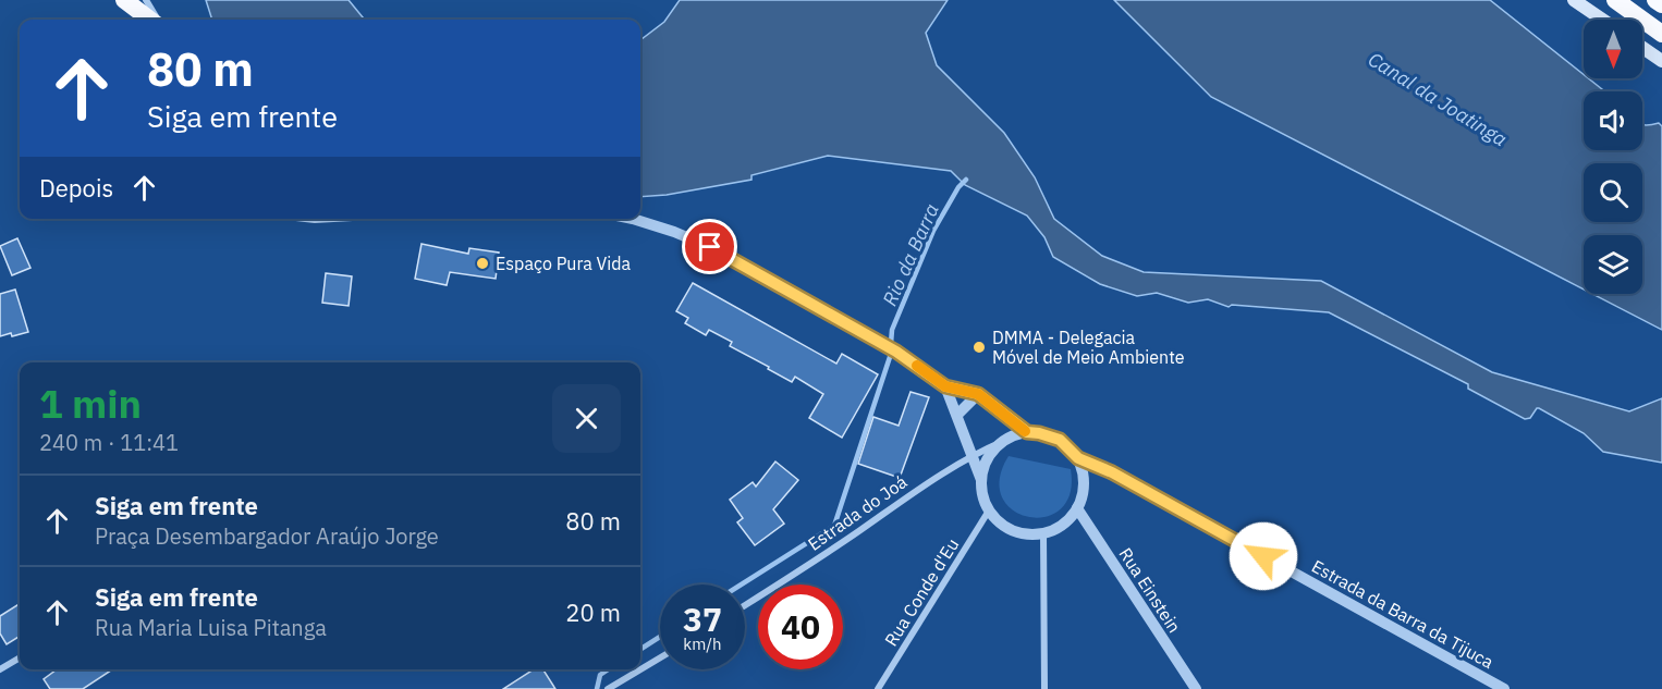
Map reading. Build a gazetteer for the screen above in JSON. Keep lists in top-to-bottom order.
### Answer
{
  "streets": {
    "street": [
      "Estrada do Joá",
      "Rua Einstein",
      "Rua Conde d'Eu",
      "Estrada da Barra da Tijuca"
    ]
  },
  "crossings": [
    ["Estrada do Joá", "Rua Einstein"],
    ["Estrada do Joá", "Rua Conde d'Eu"],
    ["Estrada do Joá", "Estrada da Barra da Tijuca"],
    ["Rua Einstein", "Rua Conde d'Eu"],
    ["Rua Einstein", "Estrada da Barra da Tijuca"],
    ["Rua Conde d'Eu", "Estrada da Barra da Tijuca"]
  ],
  "water": ["Canal da Joatinga", "Rio da Barra"],
  "places": ["Espaço Pura Vida", "DMMA - Delegacia Móvel de Meio Ambiente"],
  "north": "bottom",
  "page": {
    "turn": ["80 m", "Siga em frente"],
    "then": "Depois",
    "heading": ["1 min", "240 m · 11:41"],
    "list": [
      {
        "name": "Siga em frente",
        "note": "Praça Desembargador Araújo Jorge",
        "value": "80 m"
      },
      {
        "name": "Siga em frente",
        "note": "Rua Maria Luisa Pitanga",
        "value": "20 m"
      }
    ],
    "speed": "37 km/h",
    "limit": "40"
  }
}
